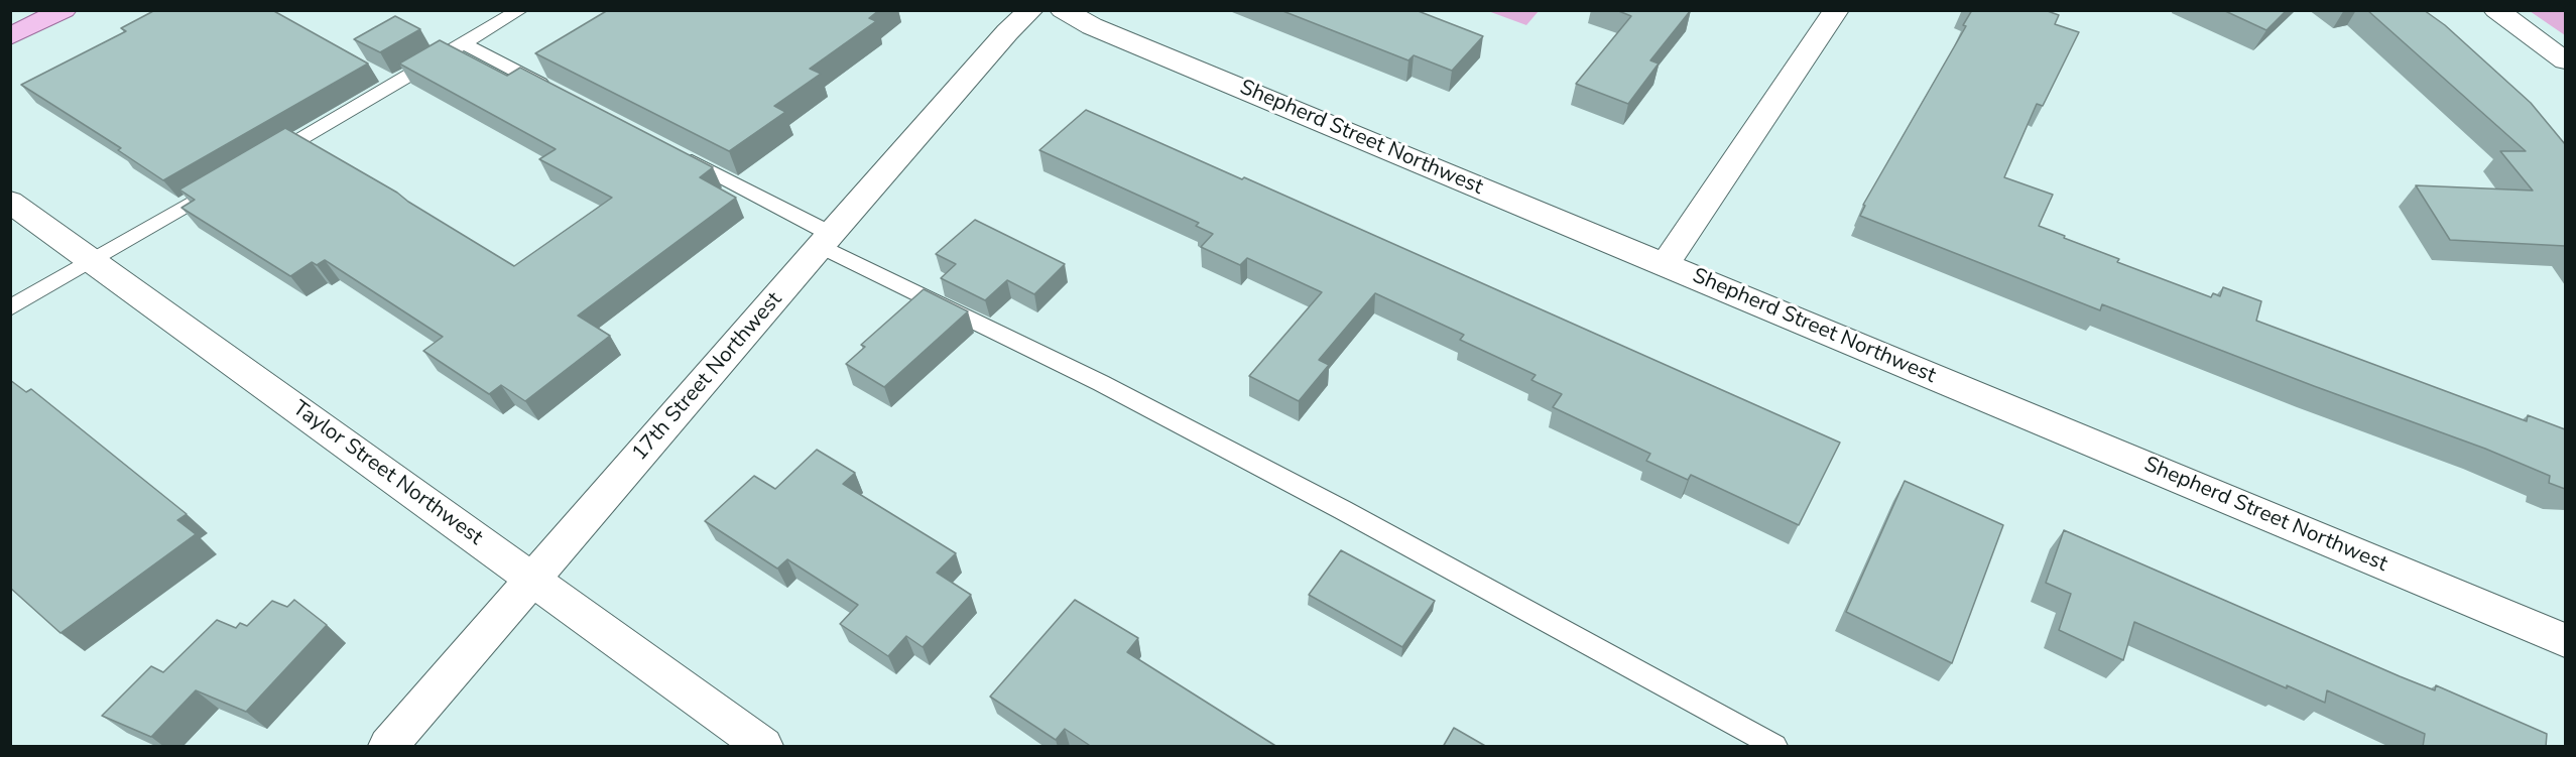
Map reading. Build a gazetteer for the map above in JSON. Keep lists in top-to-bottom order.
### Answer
{
  "streets": {
    "street": ["Shepherd Street Northwest", "17th Street Northwest", "Taylor Street Northwest"]
  },
  "crossings": [
    ["17th Street Northwest", "Taylor Street Northwest"]
  ]
}
